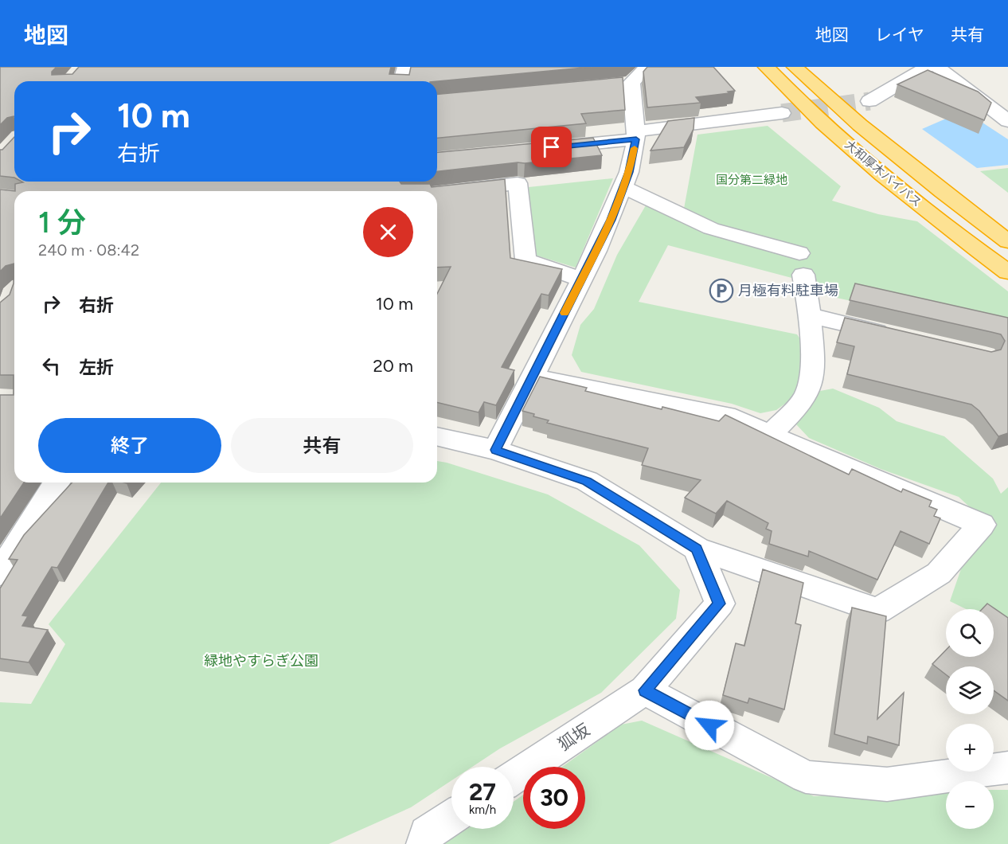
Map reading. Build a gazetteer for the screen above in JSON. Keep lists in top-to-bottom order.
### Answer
{
  "streets": {
    "highway": ["大和厚木バイパス"],
    "street": ["狐坂"]
  },
  "parks": ["国分第二緑地", "緑地やすらぎ公園"],
  "places": {
    "parking": ["月極有料駐車場"]
  },
  "page": {
    "header": "地図",
    "nav": ["地図", "レイヤ", "共有"],
    "turn": ["10 m", "右折"],
    "heading": ["1 分", "240 m · 08:42"],
    "list": [
      {
        "name": "右折",
        "value": "10 m"
      },
      {
        "name": "左折",
        "value": "20 m"
      }
    ],
    "buttons": ["終了", "共有"],
    "map_buttons": ["+", "−"],
    "speed": "27 km/h",
    "limit": "30"
  }
}
